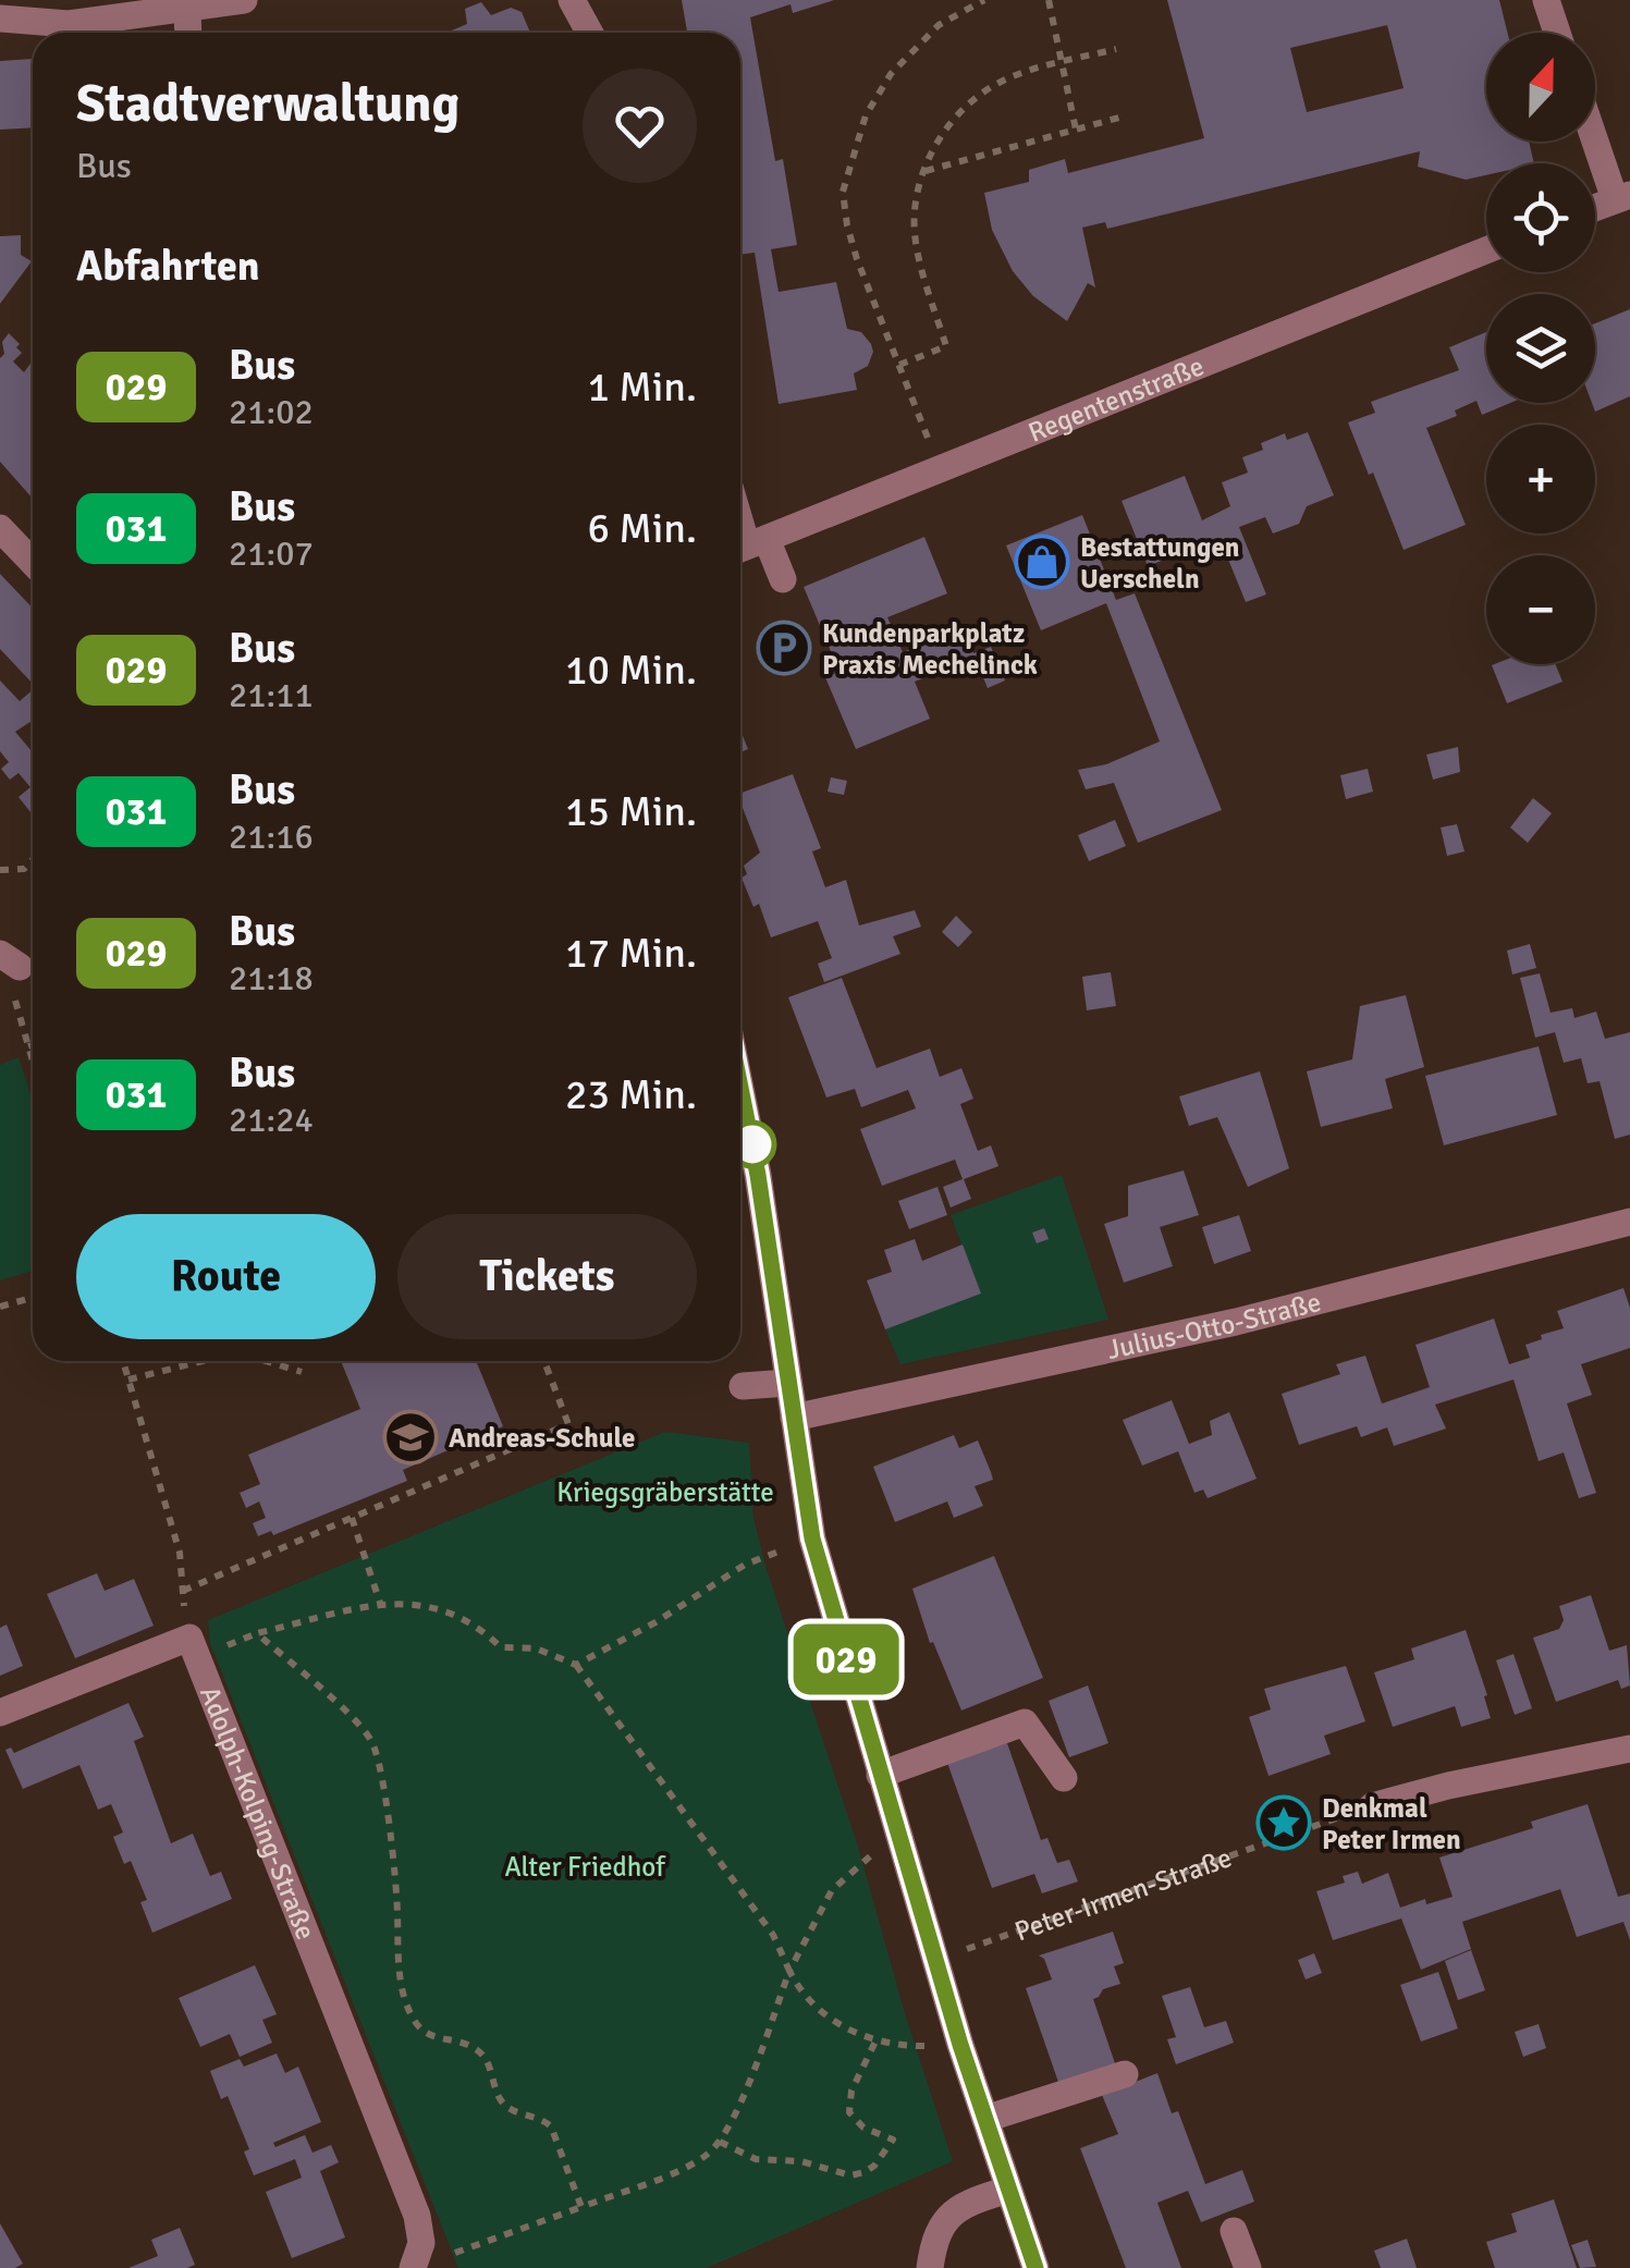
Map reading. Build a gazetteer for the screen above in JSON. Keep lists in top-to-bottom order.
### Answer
{
  "streets": {
    "street": ["Regentenstraße", "Julius-Otto-Straße", "Adolph-Kolping-Straße"],
    "path": ["Peter-Irmen-Straße"]
  },
  "parks": ["Kriegsgräberstätte", "Alter Friedhof"],
  "places": {
    "shop": ["Bestattungen Uerscheln"],
    "parking": ["Kundenparkplatz Praxis Mechelinck"],
    "school or university": ["Andreas-Schule"],
    "place": ["Denkmal Peter Irmen"]
  },
  "lines": ["bus line 029"],
  "north": "top",
  "page": {
    "on_map": "029",
    "map_buttons": ["+", "−"],
    "heading": [
      ["Stadtverwaltung", "Bus"],
      "Abfahrten"
    ],
    "list": [
      {
        "mark": "029",
        "name": "Bus",
        "note": "21:02",
        "value": "1 Min."
      },
      {
        "mark": "031",
        "name": "Bus",
        "note": "21:07",
        "value": "6 Min."
      },
      {
        "mark": "029",
        "name": "Bus",
        "note": "21:11",
        "value": "10 Min."
      },
      {
        "mark": "031",
        "name": "Bus",
        "note": "21:16",
        "value": "15 Min."
      },
      {
        "mark": "029",
        "name": "Bus",
        "note": "21:18",
        "value": "17 Min."
      },
      {
        "mark": "031",
        "name": "Bus",
        "note": "21:24",
        "value": "23 Min."
      }
    ],
    "buttons": ["Route", "Tickets"]
  }
}
